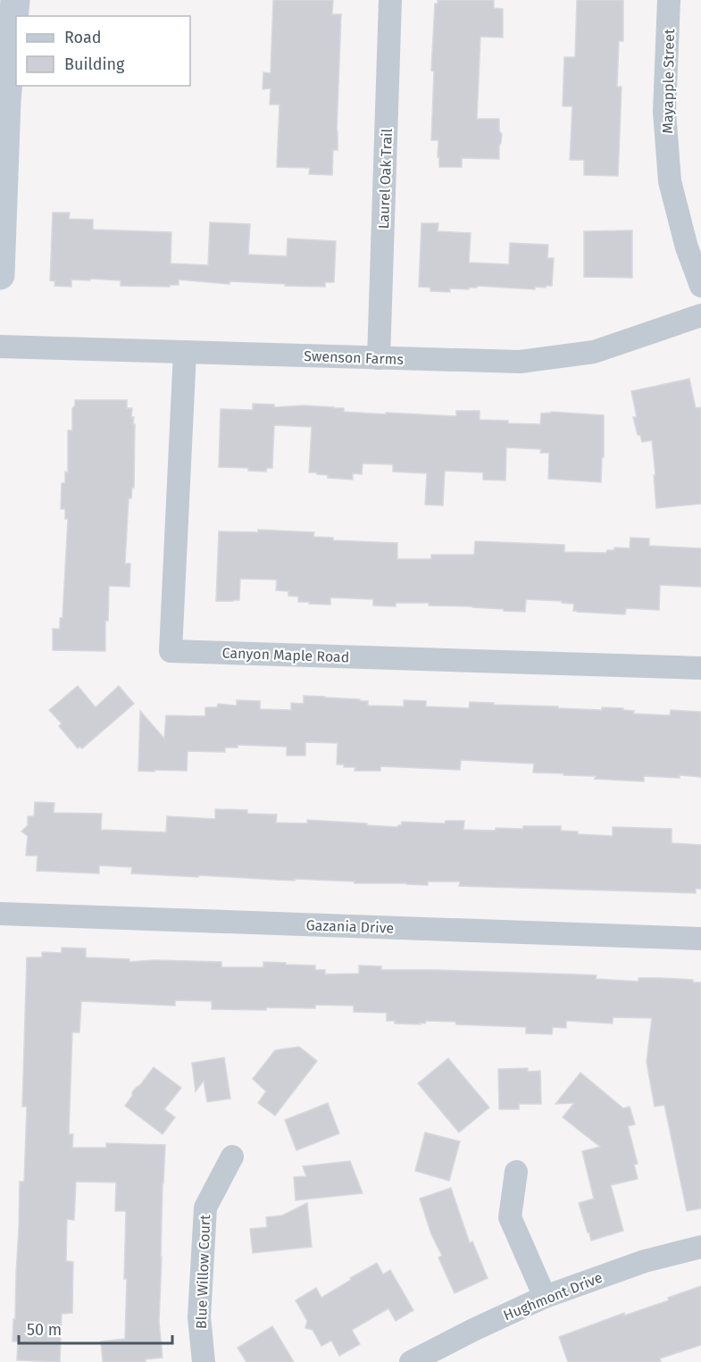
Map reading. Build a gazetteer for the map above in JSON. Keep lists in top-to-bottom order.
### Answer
{
  "streets": {
    "street": [
      "Mayapple Street",
      "Laurel Oak Trail",
      "Swenson Farms",
      "Canyon Maple Road",
      "Gazania Drive",
      "Blue Willow Court",
      "Hughmont Drive"
    ]
  },
  "crossings": [
    ["Laurel Oak Trail", "Swenson Farms"],
    ["Swenson Farms", "Canyon Maple Road"]
  ],
  "legend": ["Road", "Building"],
  "scale_bar": "50 m"
}
